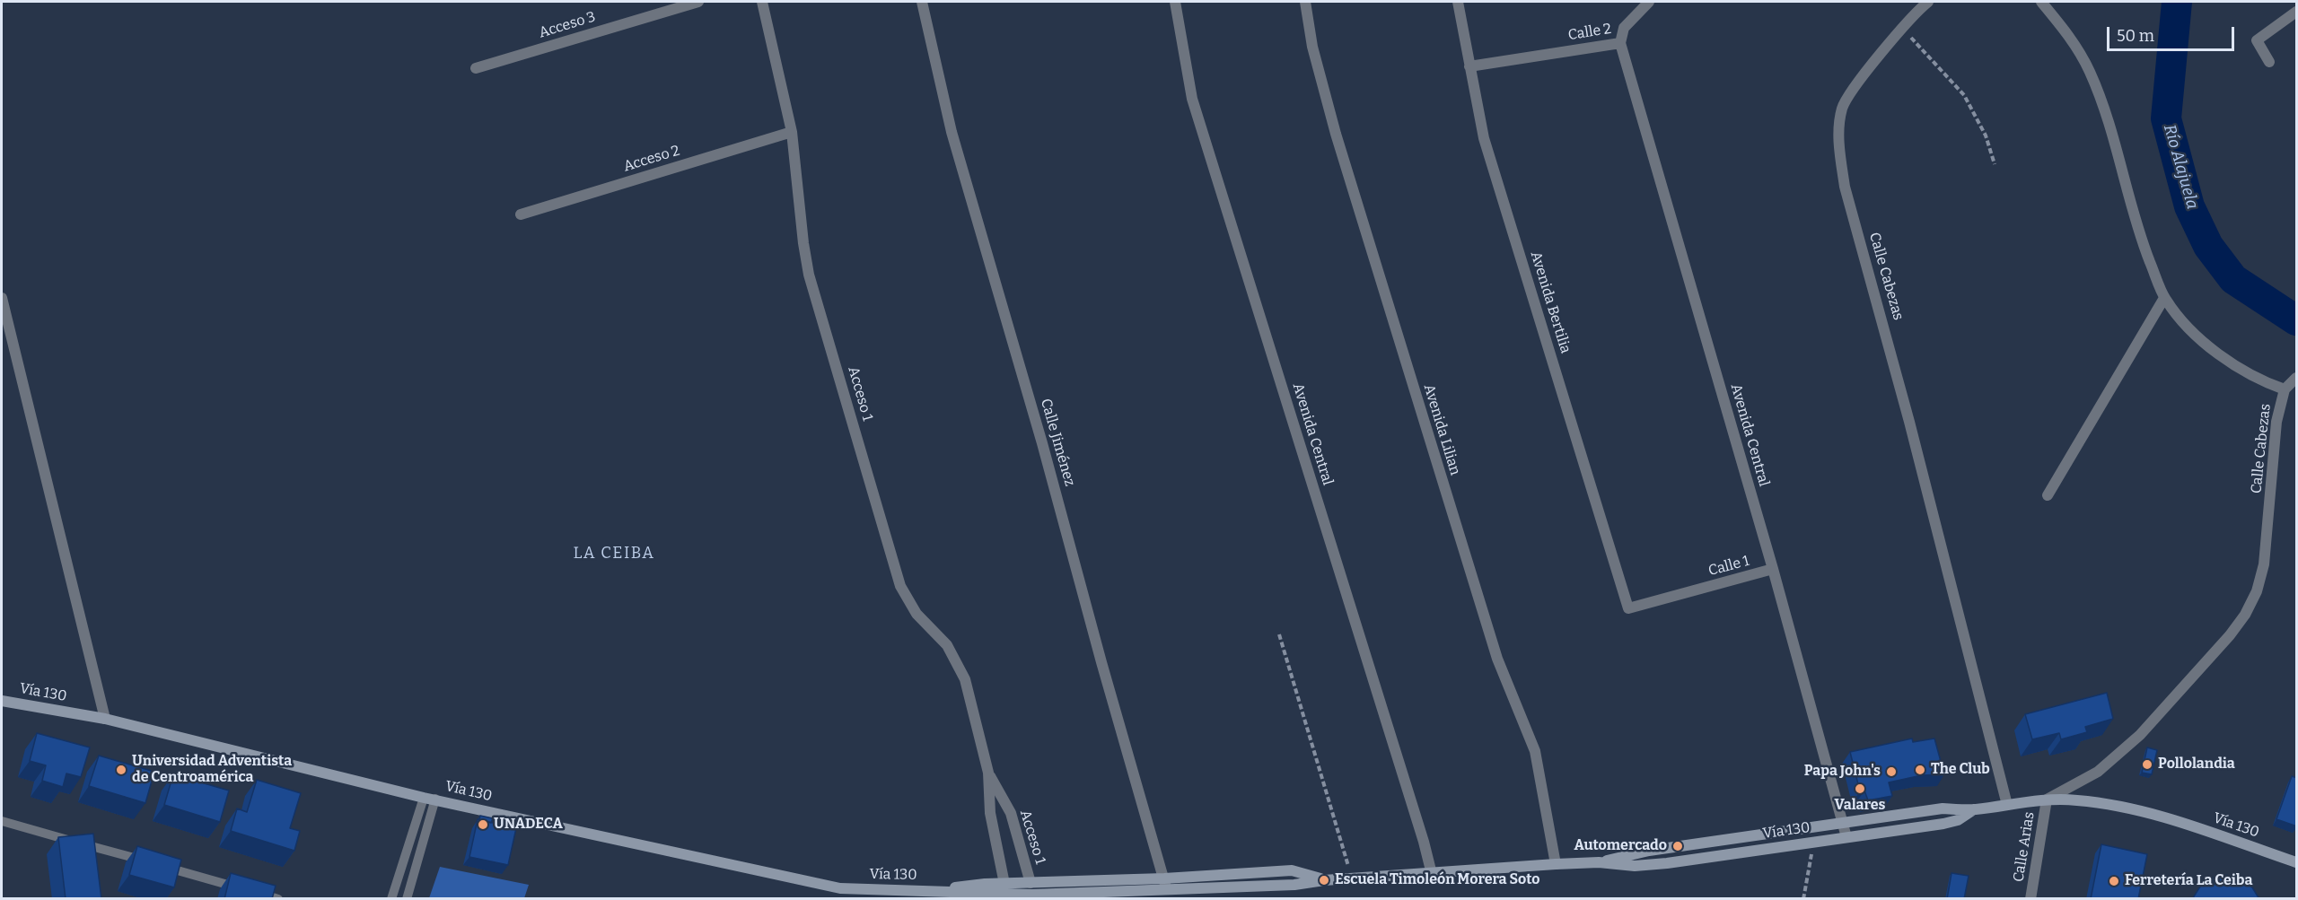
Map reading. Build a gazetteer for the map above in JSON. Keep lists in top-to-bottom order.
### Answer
{
  "streets": {
    "main road": ["Vía 130"],
    "street": [
      "Acceso 3",
      "Calle 2",
      "Acceso 2",
      "Calle Cabezas",
      "Avenida Bertilia",
      "Acceso 1",
      "Avenida Lilian",
      "Avenida Central",
      "Calle Jiménez",
      "Calle 1",
      "Calle Arias"
    ]
  },
  "crossings": [
    ["Calle 2", "Avenida Bertilia"],
    ["Calle 2", "Avenida Central"],
    ["Acceso 2", "Acceso 1"],
    ["Calle Cabezas", "Vía 130"],
    ["Calle Cabezas", "Calle Arias"],
    ["Avenida Bertilia", "Calle 1"],
    ["Acceso 1", "Vía 130"],
    ["Avenida Lilian", "Vía 130"],
    ["Avenida Central", "Calle 1"],
    ["Avenida Central", "Vía 130"],
    ["Calle Jiménez", "Vía 130"],
    ["Vía 130", "Calle Arias"]
  ],
  "districts": ["LA CEIBA"],
  "water": ["Río Alajuela"],
  "places": [
    "Pollolandia",
    "Universidad Adventista de Centroamérica",
    "The Club",
    "Papa John's",
    "Valares",
    "UNADECA",
    "Automercado",
    "Escuela Timoleón Morera Soto",
    "Ferretería La Ceiba"
  ],
  "scale_bar": "50 m"
}
